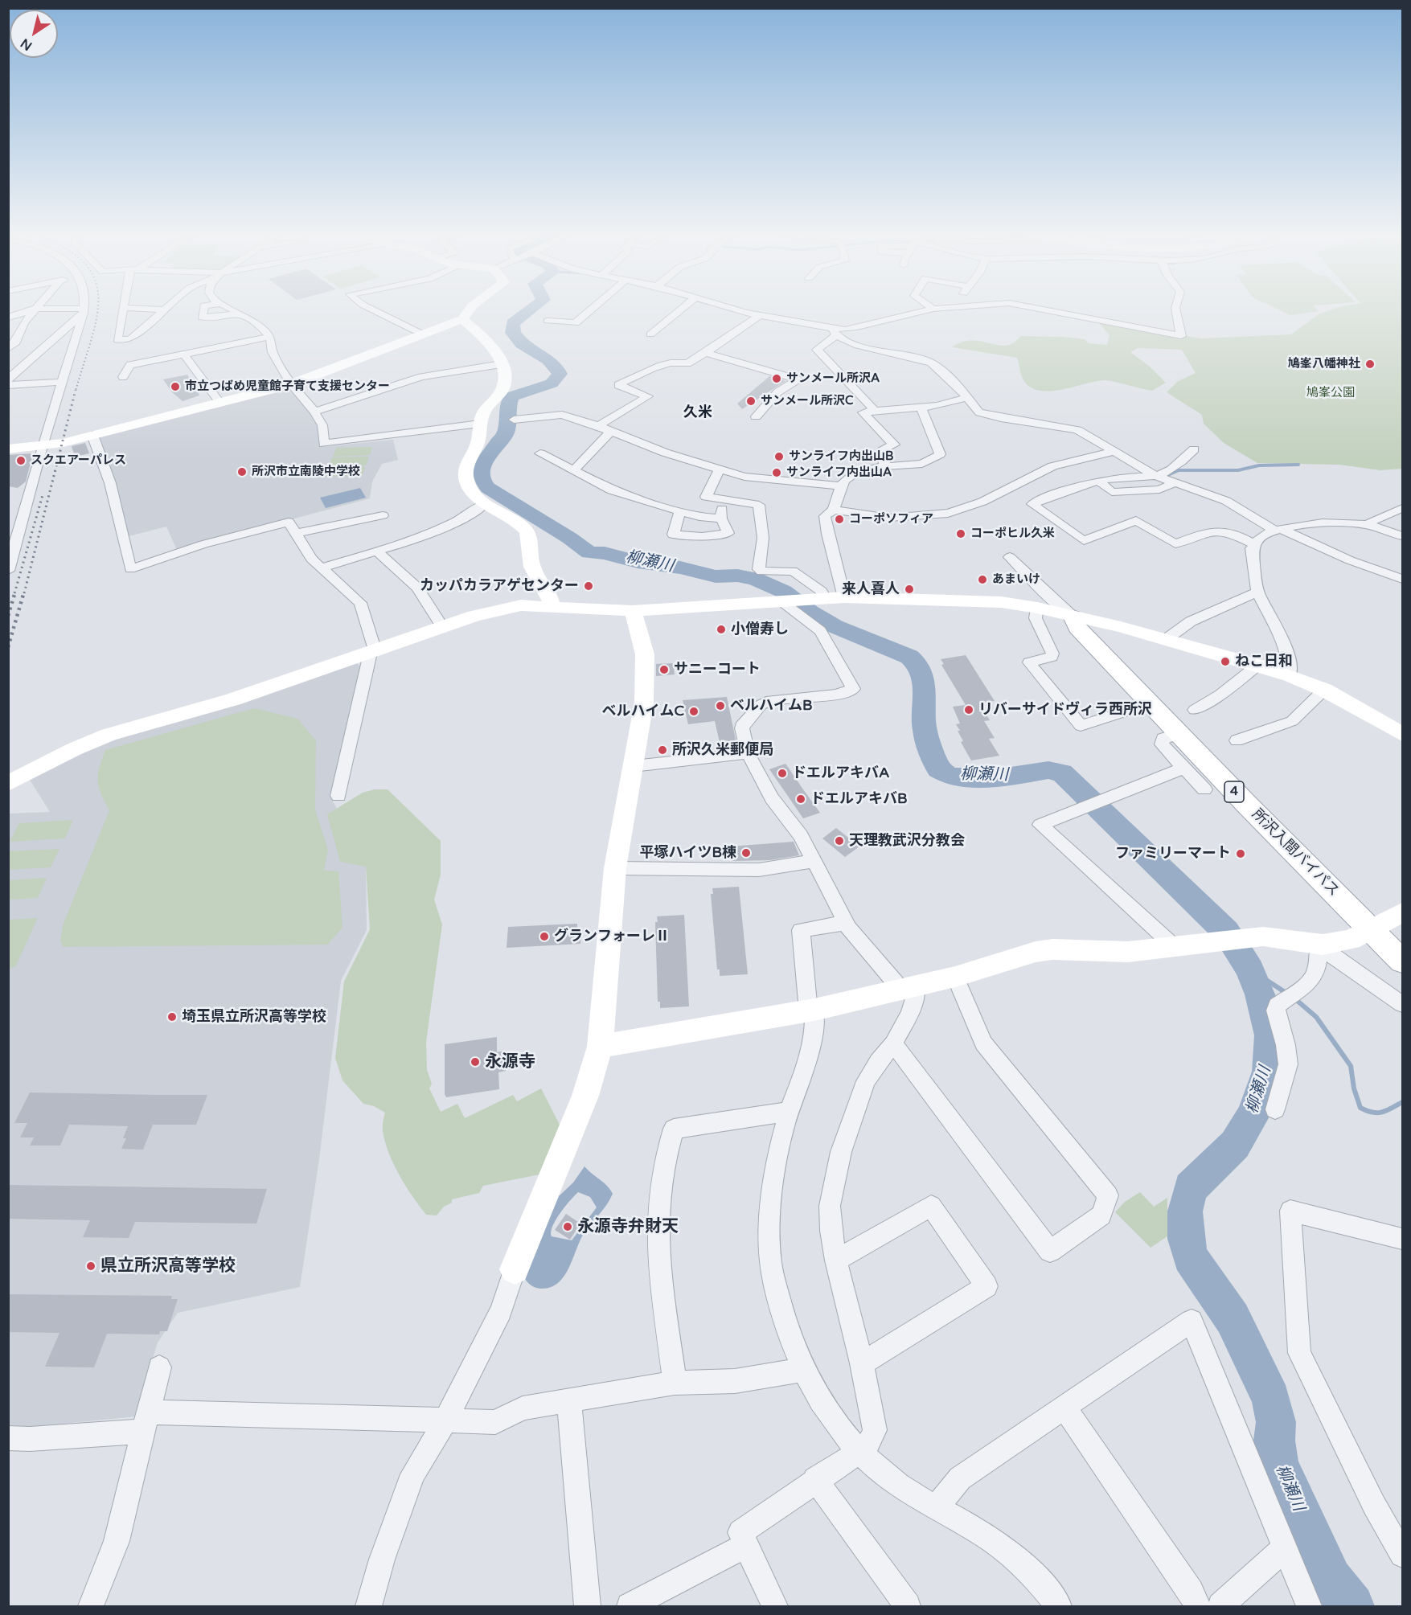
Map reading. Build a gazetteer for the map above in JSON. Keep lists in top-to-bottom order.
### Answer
{
  "streets": {
    "main road": ["4", "所沢入間バイパス"]
  },
  "districts": ["久米"],
  "water": ["柳瀬川"],
  "parks": ["鳩峯公園"],
  "places": [
    "鳩峯八幡神社",
    "サンメール所沢A",
    "市立つばめ児童館子育て支援センター",
    "サンメール所沢C",
    "サンライフ内出山B",
    "スクエアーパレス",
    "所沢市立南陵中学校",
    "サンライフ内出山A",
    "コーポソフィア",
    "コーポヒル久米",
    "あまいけ",
    "カッパカラアゲセンター",
    "来人喜人",
    "小僧寿し",
    "ねこ日和",
    "サニーコート",
    "ベルハイムB",
    "リバーサイドヴィラ西所沢",
    "ベルハイムC",
    "所沢久米郵便局",
    "ドエルアキバA",
    "ドエルアキバB",
    "天理教武沢分教会",
    "平塚ハイツB棟",
    "ファミリーマート",
    "グランフォーレⅡ",
    "埼玉県立所沢高等学校",
    "永源寺",
    "永源寺弁財天",
    "県立所沢高等学校"
  ],
  "north": "bottom left"
}
